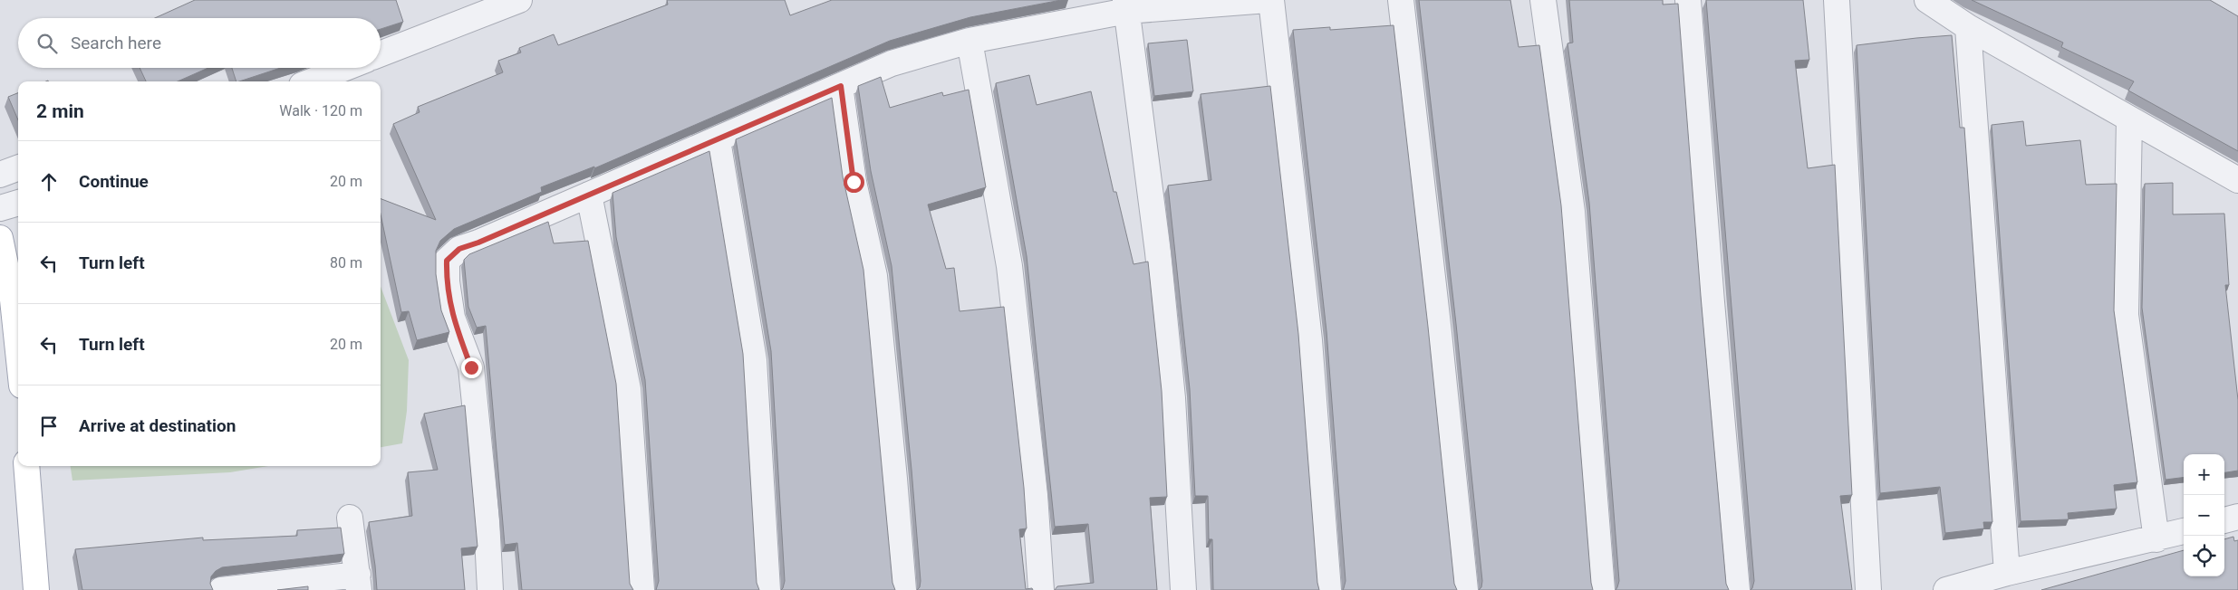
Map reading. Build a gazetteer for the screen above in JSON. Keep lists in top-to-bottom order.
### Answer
{
  "page": {
    "search": "Search here",
    "heading": ["2 min", "Walk · 120 m"],
    "list": [
      ["Continue", "20 m"],
      ["Turn left", "80 m"],
      ["Turn left", "20 m"],
      "Arrive at destination"
    ],
    "map_buttons": ["+", "−"]
  }
}
